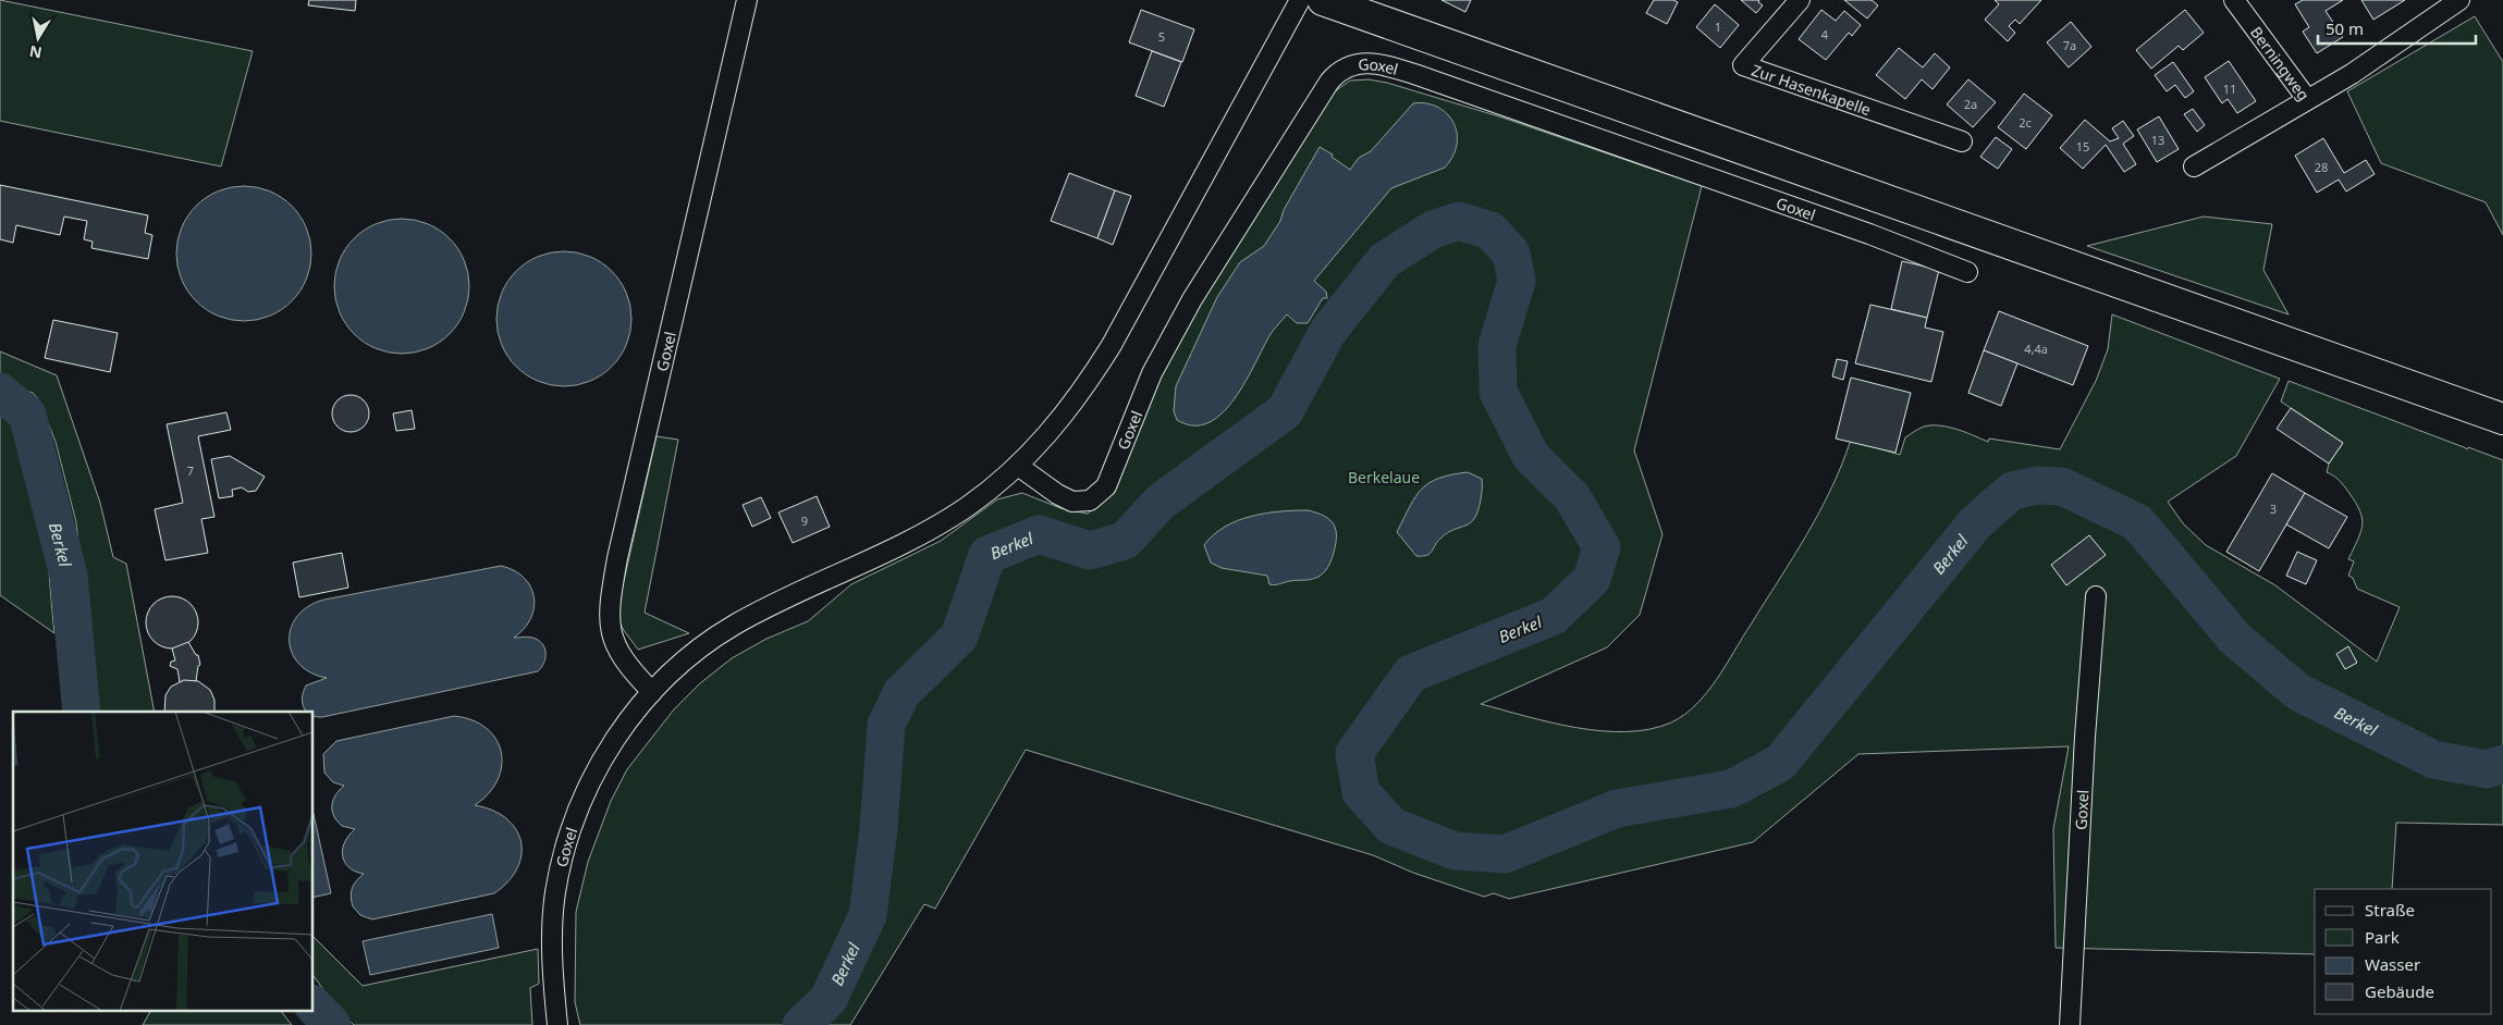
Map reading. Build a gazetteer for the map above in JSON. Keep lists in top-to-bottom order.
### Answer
{
  "streets": {
    "street": ["Berningweg", "Goxel", "Zur Hasenkapelle"]
  },
  "water": ["Berkel"],
  "parks": ["Berkelaue"],
  "house_numbers": [
    "1",
    "4",
    "5",
    "7a",
    "11",
    "2a",
    "2c",
    "13",
    "15",
    "28",
    "4,4a",
    "7",
    "3",
    "9"
  ],
  "legend": [
    "Straße",
    "Park",
    "Wasser",
    "Gebäude"
  ],
  "scale_bar": "50 m",
  "north": "bottom"
}
